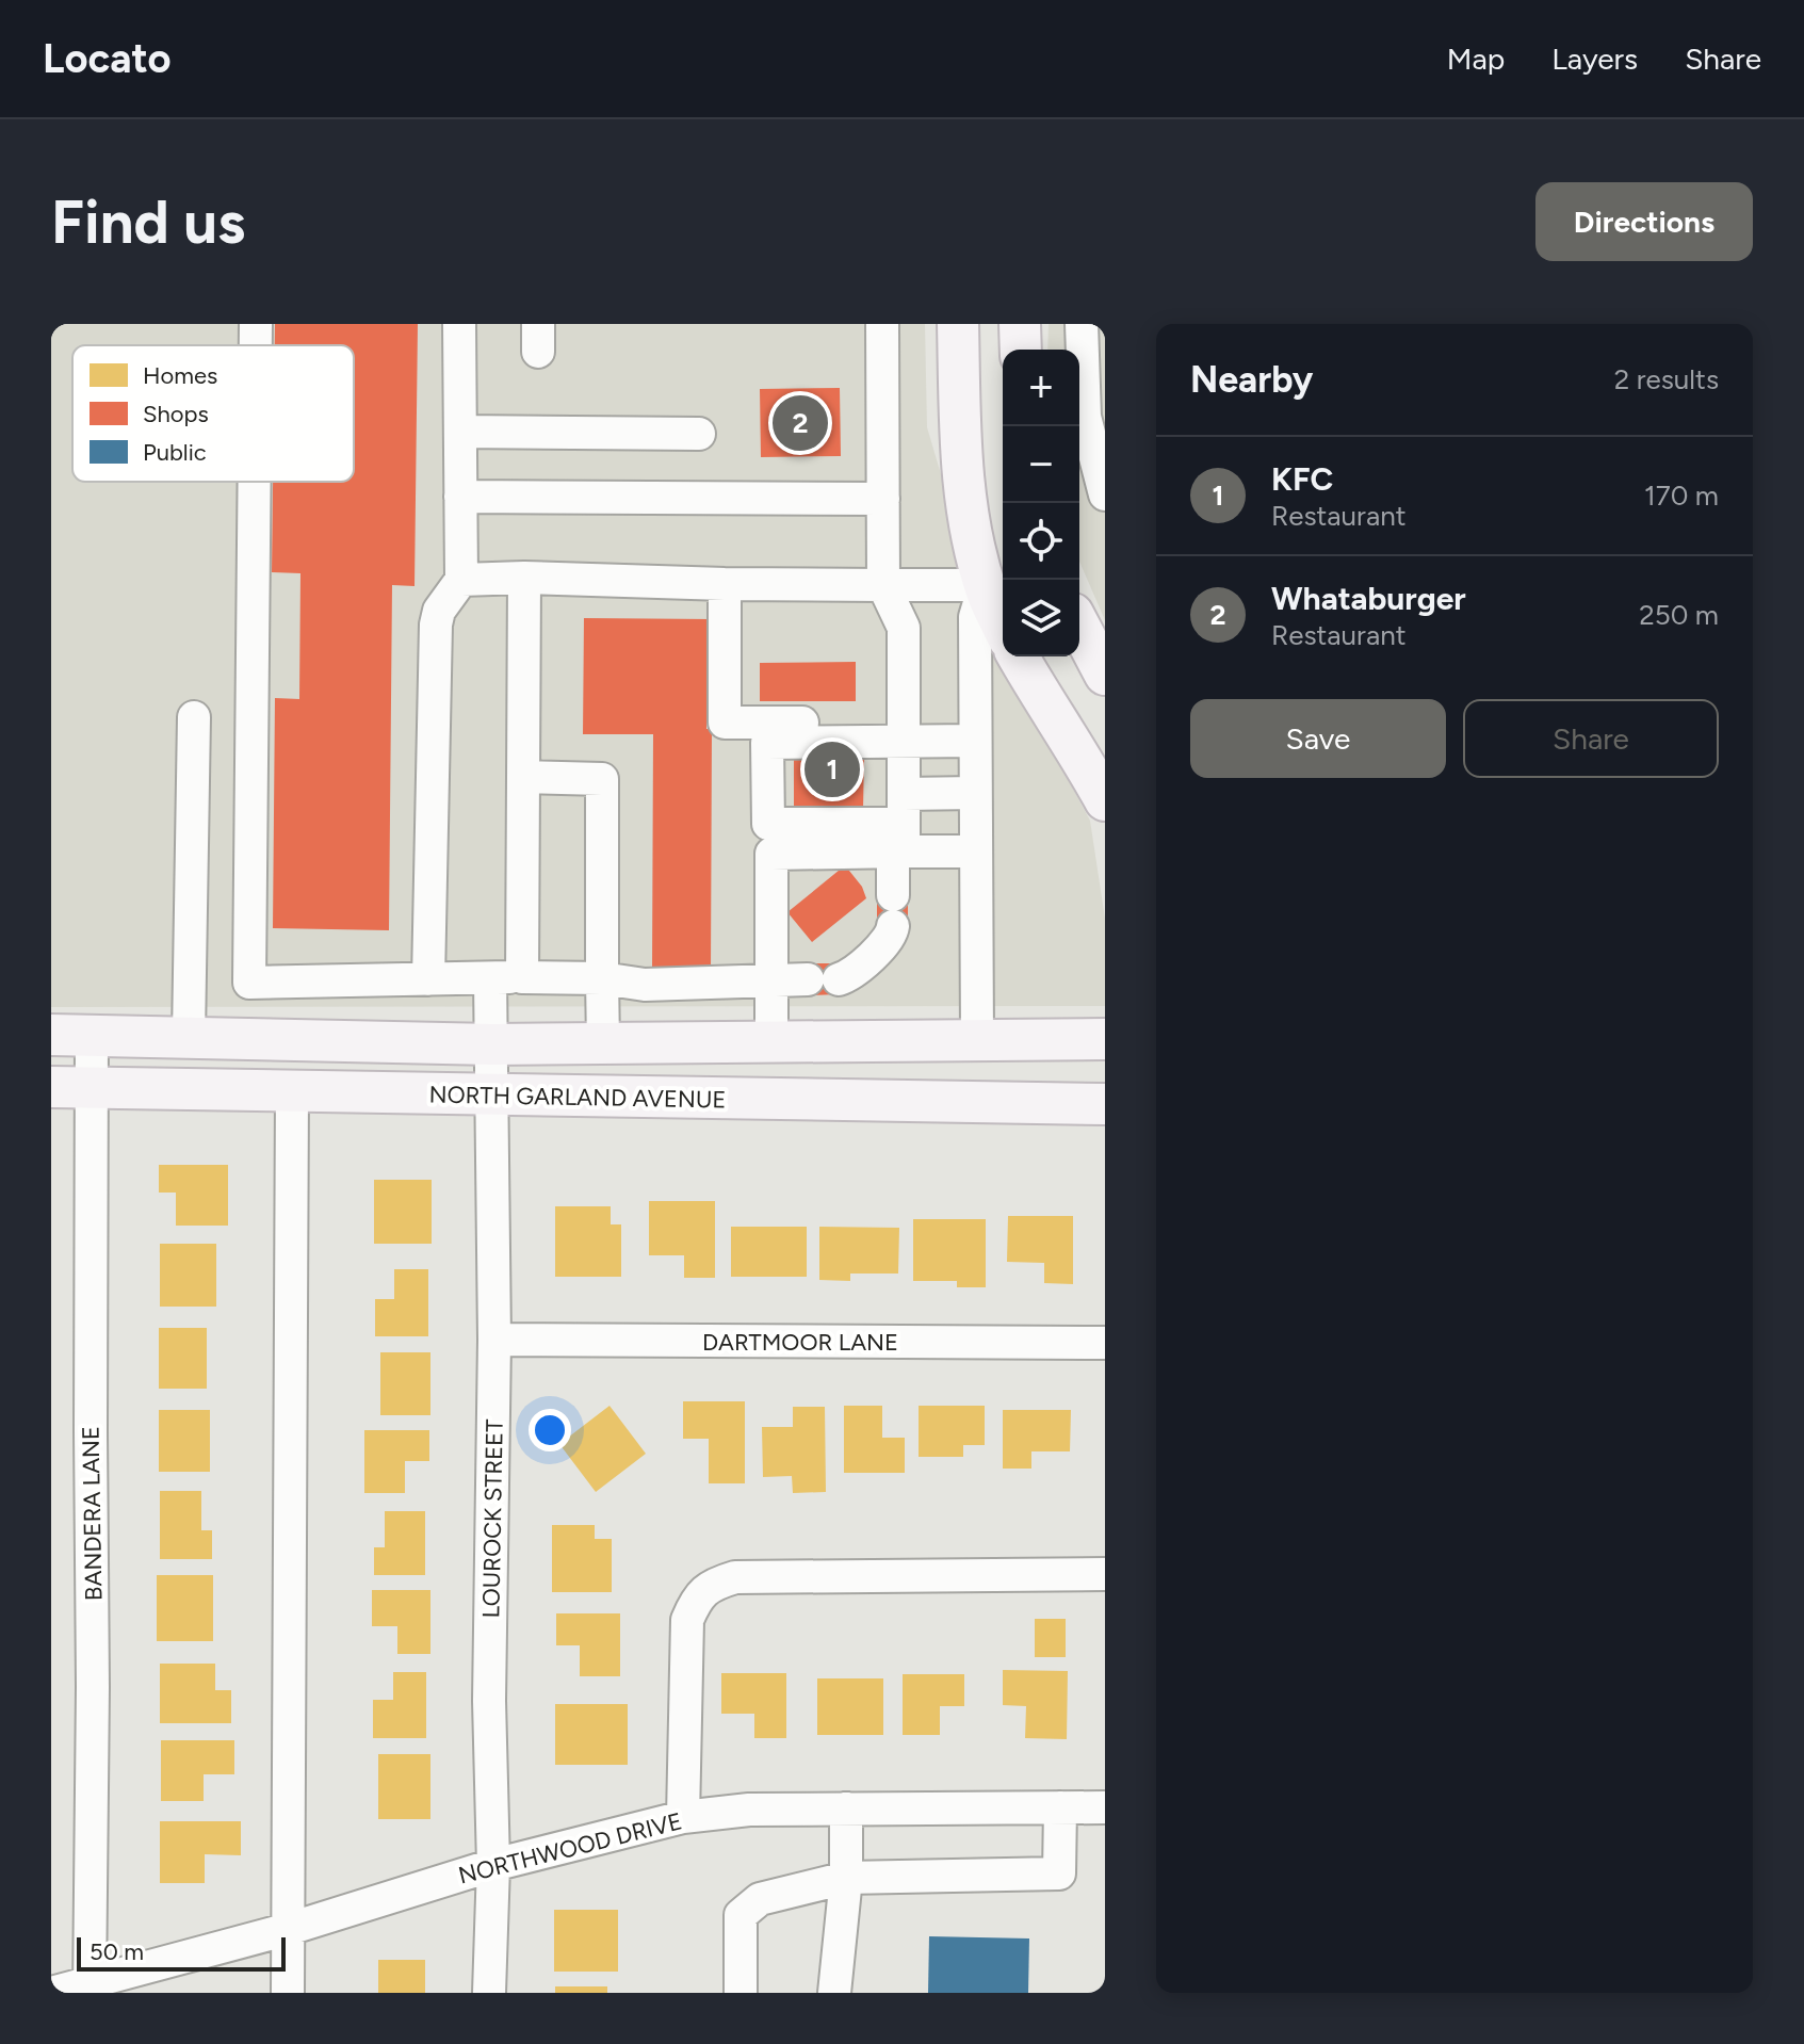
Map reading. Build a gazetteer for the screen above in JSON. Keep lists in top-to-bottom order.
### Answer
{
  "streets": {
    "main road": ["NORTH GARLAND AVENUE"],
    "street": [
      "DARTMOOR LANE",
      "BANDERA LANE",
      "LOUROCK STREET",
      "NORTHWOOD DRIVE"
    ]
  },
  "crossings": [
    ["NORTH GARLAND AVENUE", "BANDERA LANE"],
    ["NORTH GARLAND AVENUE", "LOUROCK STREET"],
    ["DARTMOOR LANE", "LOUROCK STREET"],
    ["BANDERA LANE", "NORTHWOOD DRIVE"],
    ["LOUROCK STREET", "NORTHWOOD DRIVE"]
  ],
  "legend": ["Homes", "Shops", "Public"],
  "scale_bar": "50 m",
  "page": {
    "header": "Locato",
    "nav": ["Map", "Layers", "Share"],
    "buttons": [
      "Directions",
      ["Save", "Share"]
    ],
    "title": "Find us",
    "heading": ["Nearby", "2 results"],
    "map_buttons": ["+", "−"],
    "pins": ["2", "1"],
    "list": [
      {
        "mark": "1",
        "name": "KFC",
        "note": "Restaurant",
        "value": "170 m"
      },
      {
        "mark": "2",
        "name": "Whataburger",
        "note": "Restaurant",
        "value": "250 m"
      }
    ],
    "scale": "50 m"
  }
}
